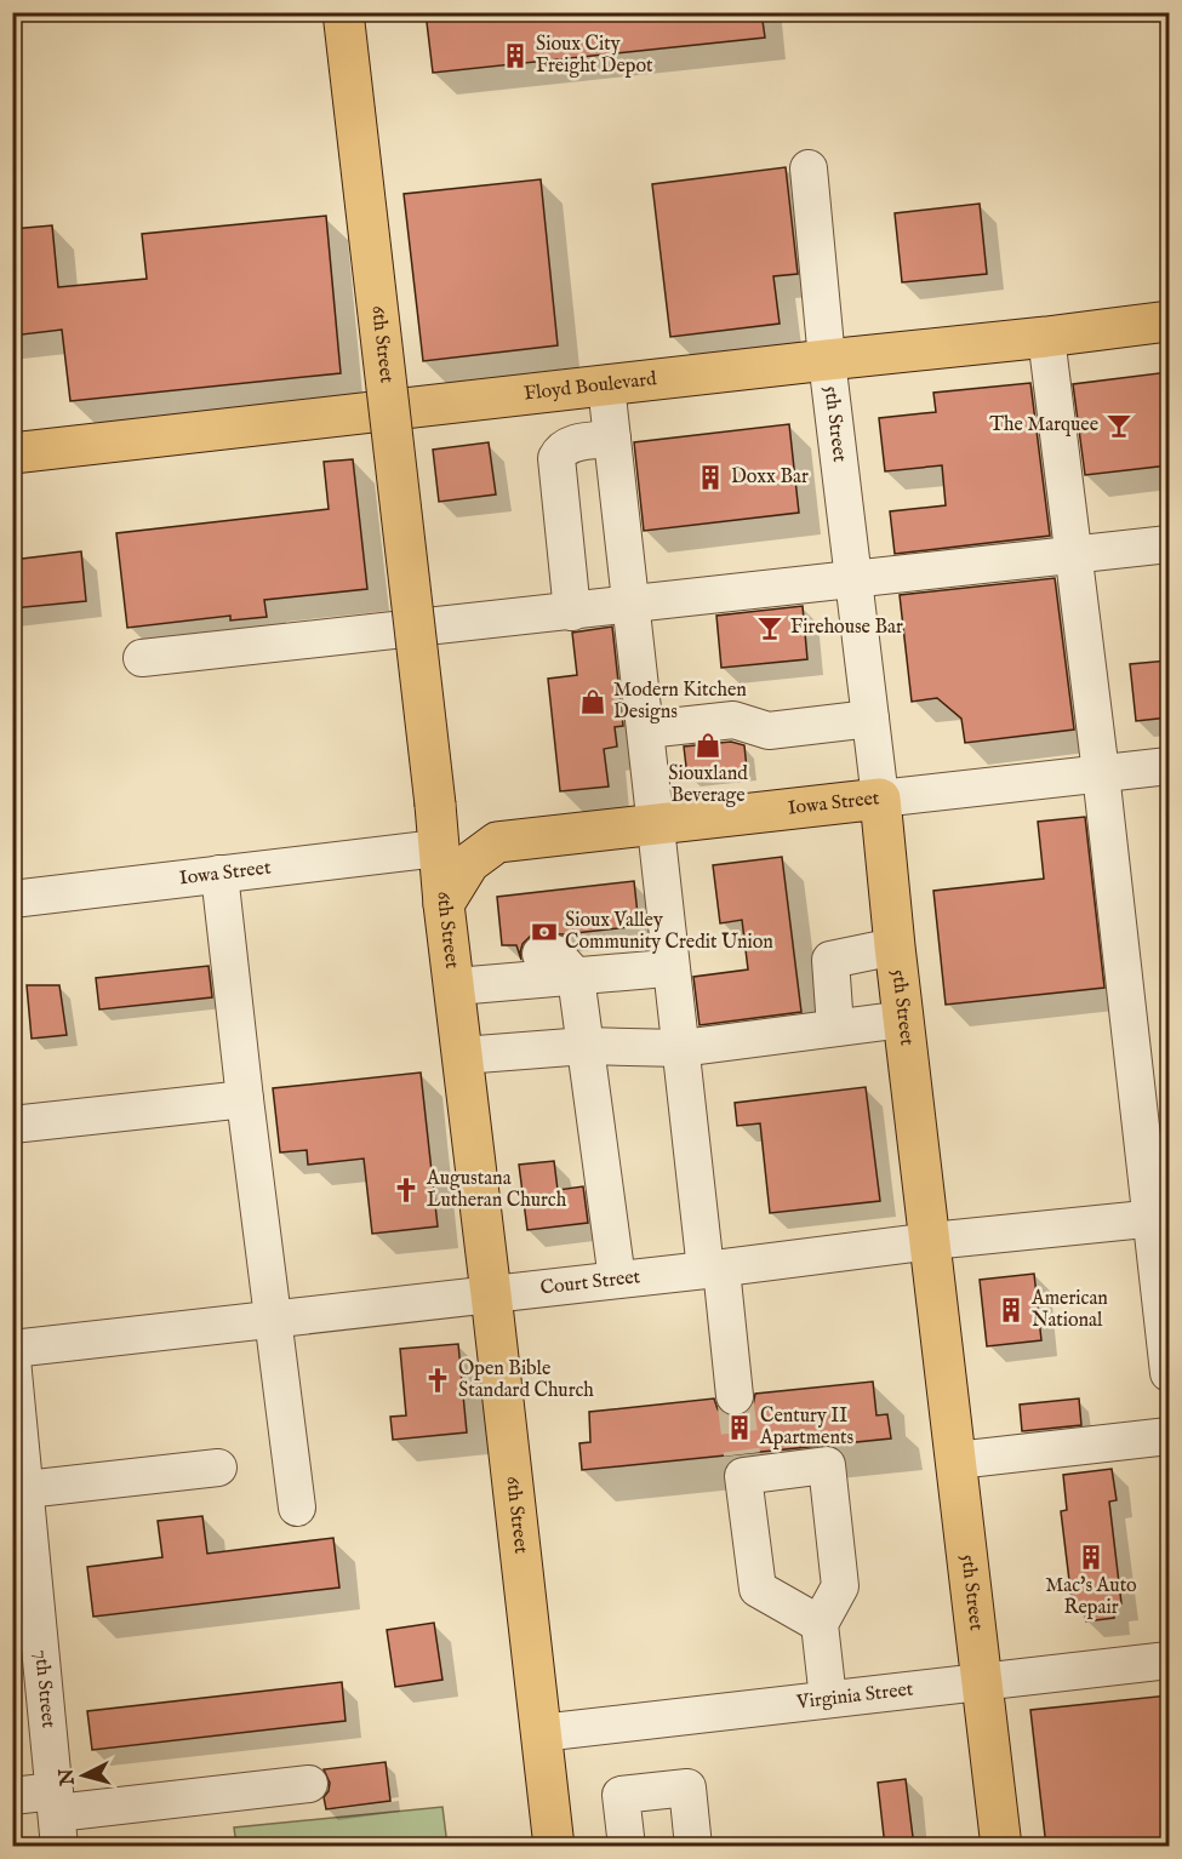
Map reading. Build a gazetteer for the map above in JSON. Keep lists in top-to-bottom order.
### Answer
{
  "streets": {
    "main road": [
      "6th Street",
      "Floyd Boulevard",
      "5th Street",
      "Iowa Street"
    ],
    "street": ["Court Street", "7th Street", "Virginia Street"]
  },
  "crossings": [
    ["6th Street", "Iowa Street"],
    ["6th Street", "Court Street"],
    ["6th Street", "Virginia Street"],
    ["Floyd Boulevard", "5th Street"],
    ["5th Street", "Iowa Street"],
    ["5th Street", "Court Street"],
    ["5th Street", "Virginia Street"]
  ],
  "places": {
    "building": [
      "Sioux City Freight Depot",
      "Doxx Bar",
      "American National",
      "Century II Apartments",
      "Mac's Auto Repair"
    ],
    "bar": ["The Marquee", "Firehouse Bar"],
    "shop": ["Modern Kitchen Designs", "Siouxland Beverage"],
    "bank": ["Sioux Valley Community Credit Union"],
    "church": ["Augustana Lutheran Church", "Open Bible Standard Church"]
  },
  "north": "left"
}
